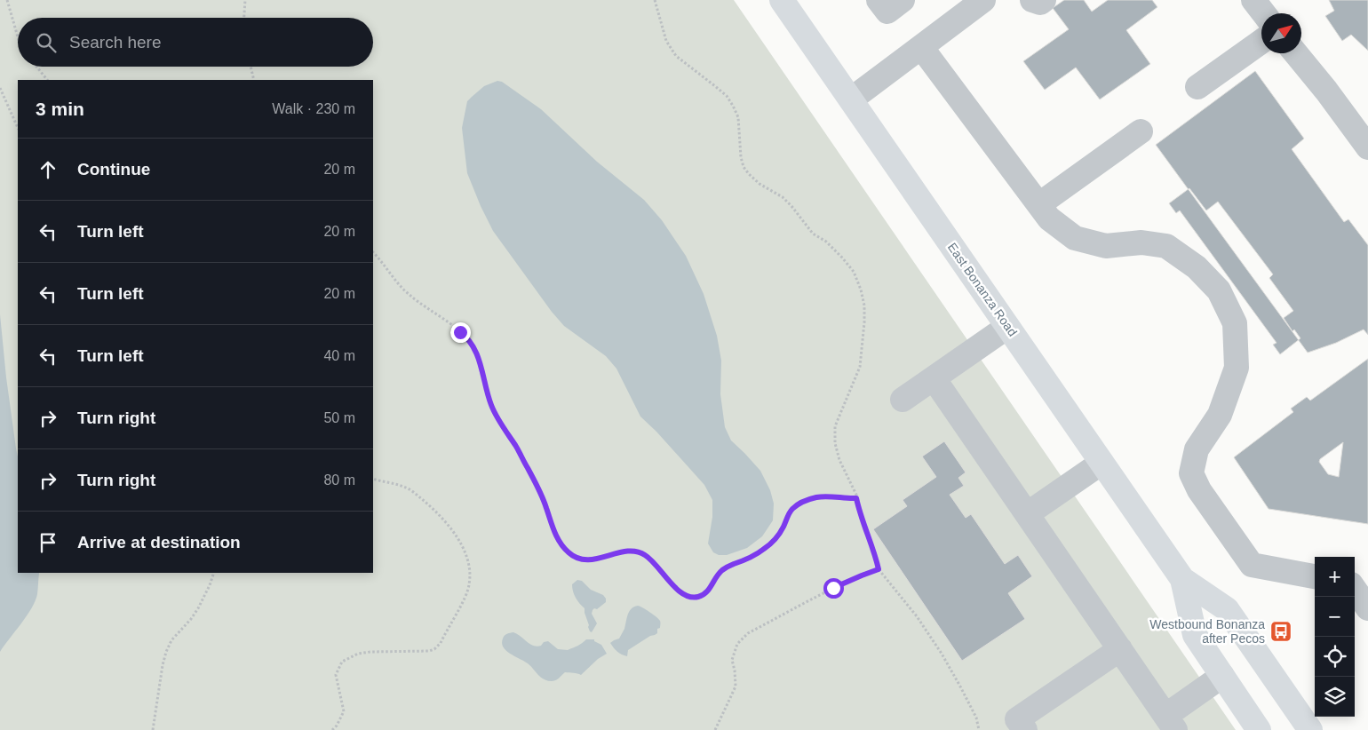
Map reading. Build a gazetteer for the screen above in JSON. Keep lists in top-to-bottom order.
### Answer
{
  "streets": {
    "main road": ["East Bonanza Road"]
  },
  "places": {
    "bus stop": ["Westbound Bonanza after Pecos"]
  },
  "north": "top right",
  "page": {
    "search": "Search here",
    "heading": ["3 min", "Walk · 230 m"],
    "list": [
      ["Continue", "20 m"],
      ["Turn left", "20 m"],
      ["Turn left", "20 m"],
      ["Turn left", "40 m"],
      ["Turn right", "50 m"],
      ["Turn right", "80 m"],
      "Arrive at destination"
    ],
    "map_buttons": ["+", "−"]
  }
}
